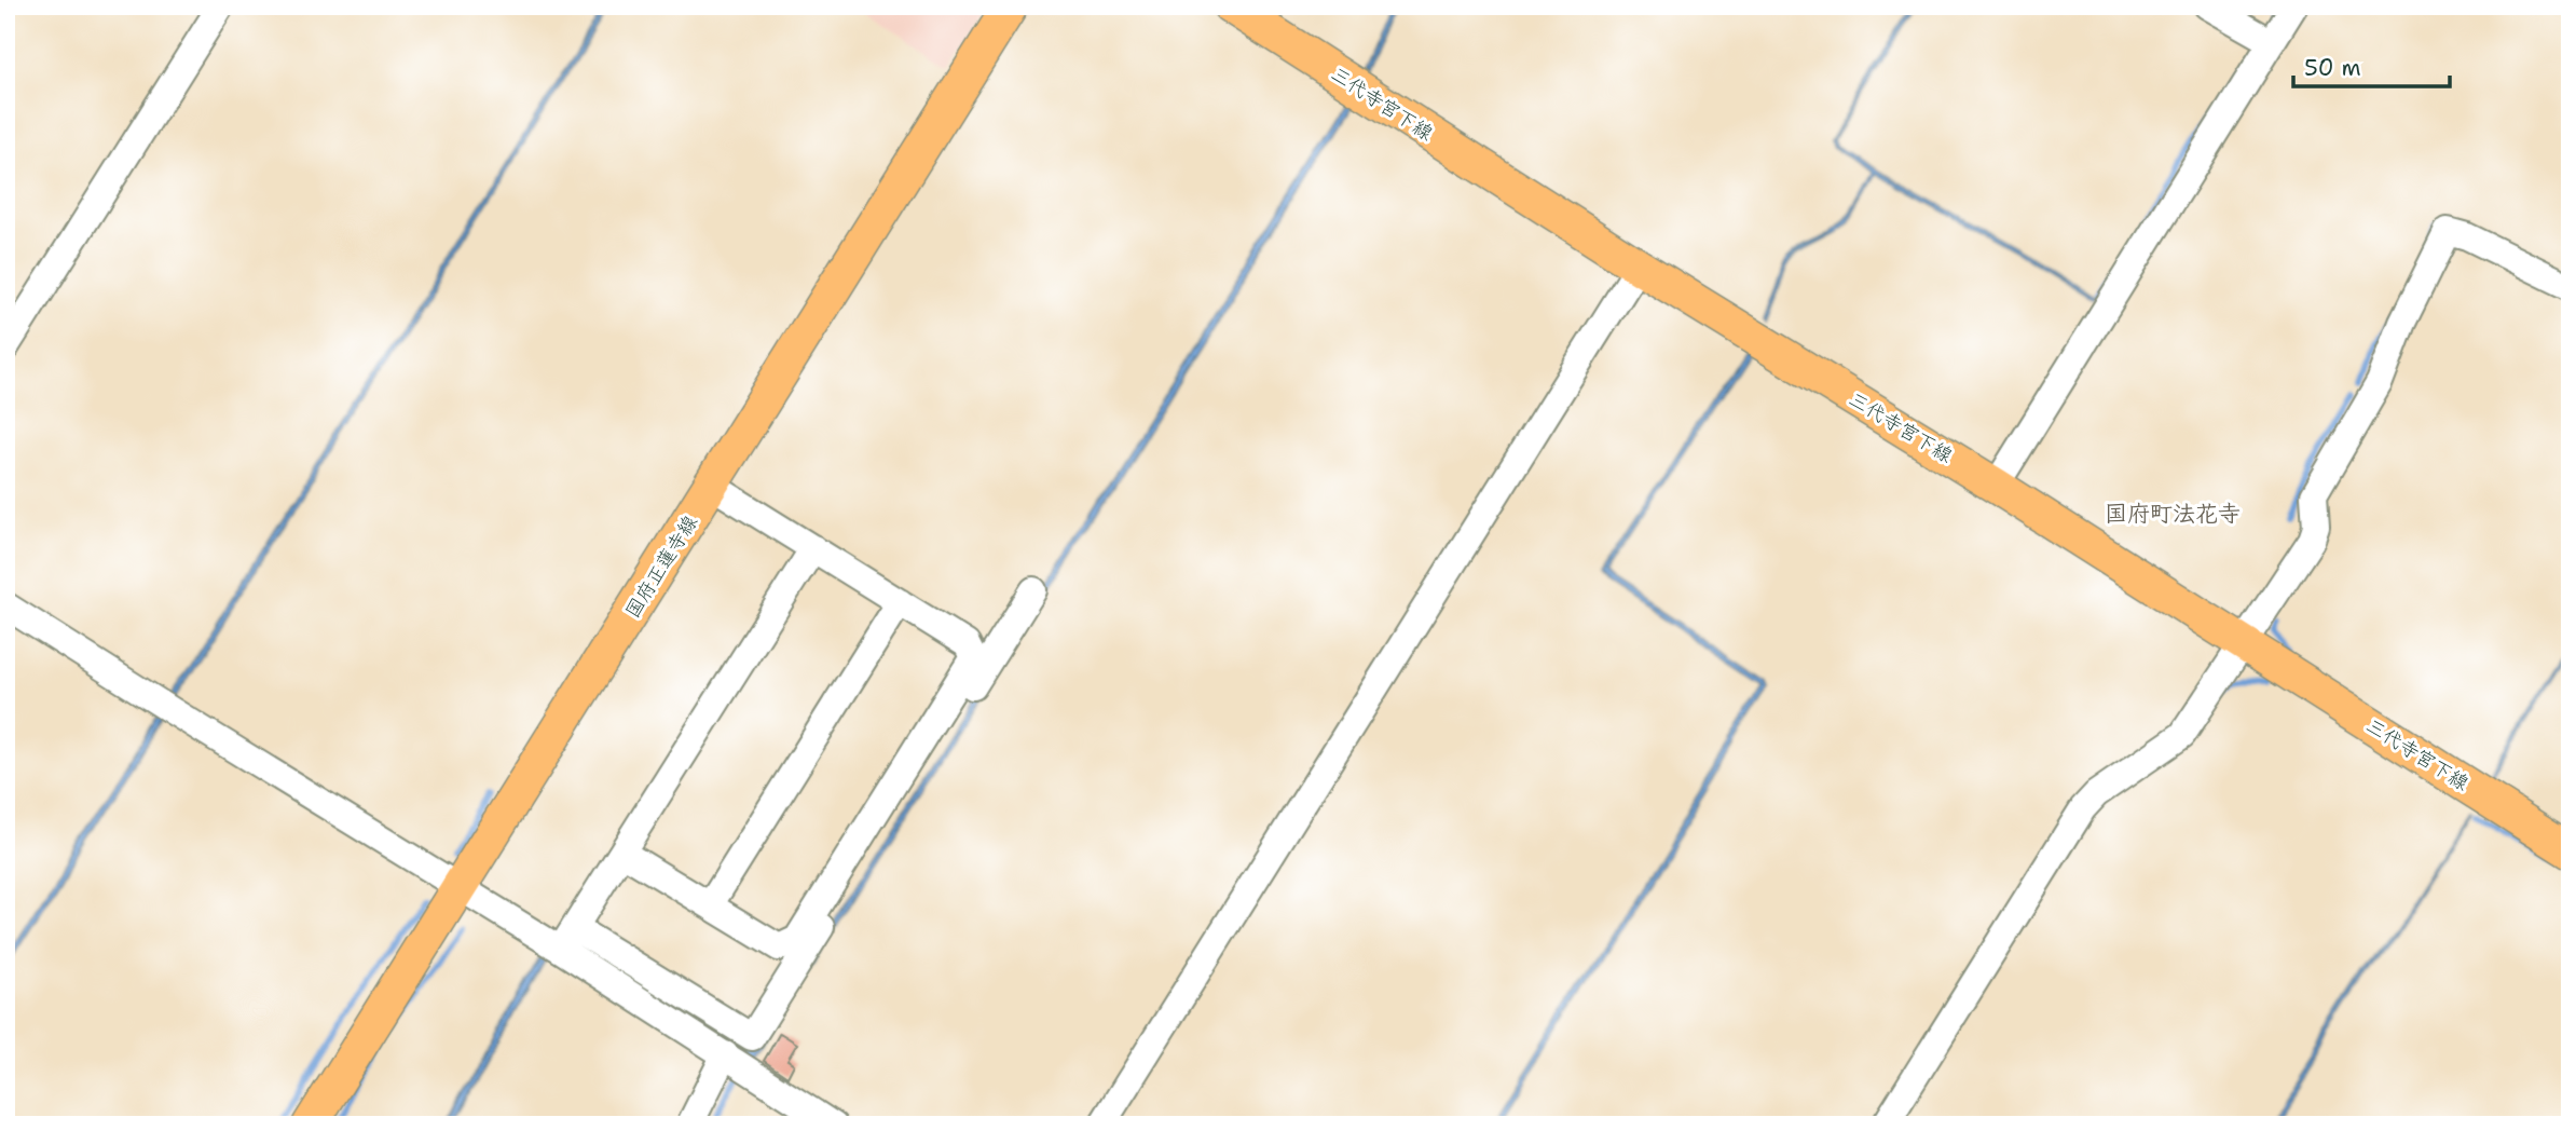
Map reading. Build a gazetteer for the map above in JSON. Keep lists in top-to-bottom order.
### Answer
{
  "streets": {
    "main road": ["三代寺宮下線", "国府正蓮寺線"]
  },
  "districts": ["国府町法花寺"],
  "scale_bar": "50 m"
}
